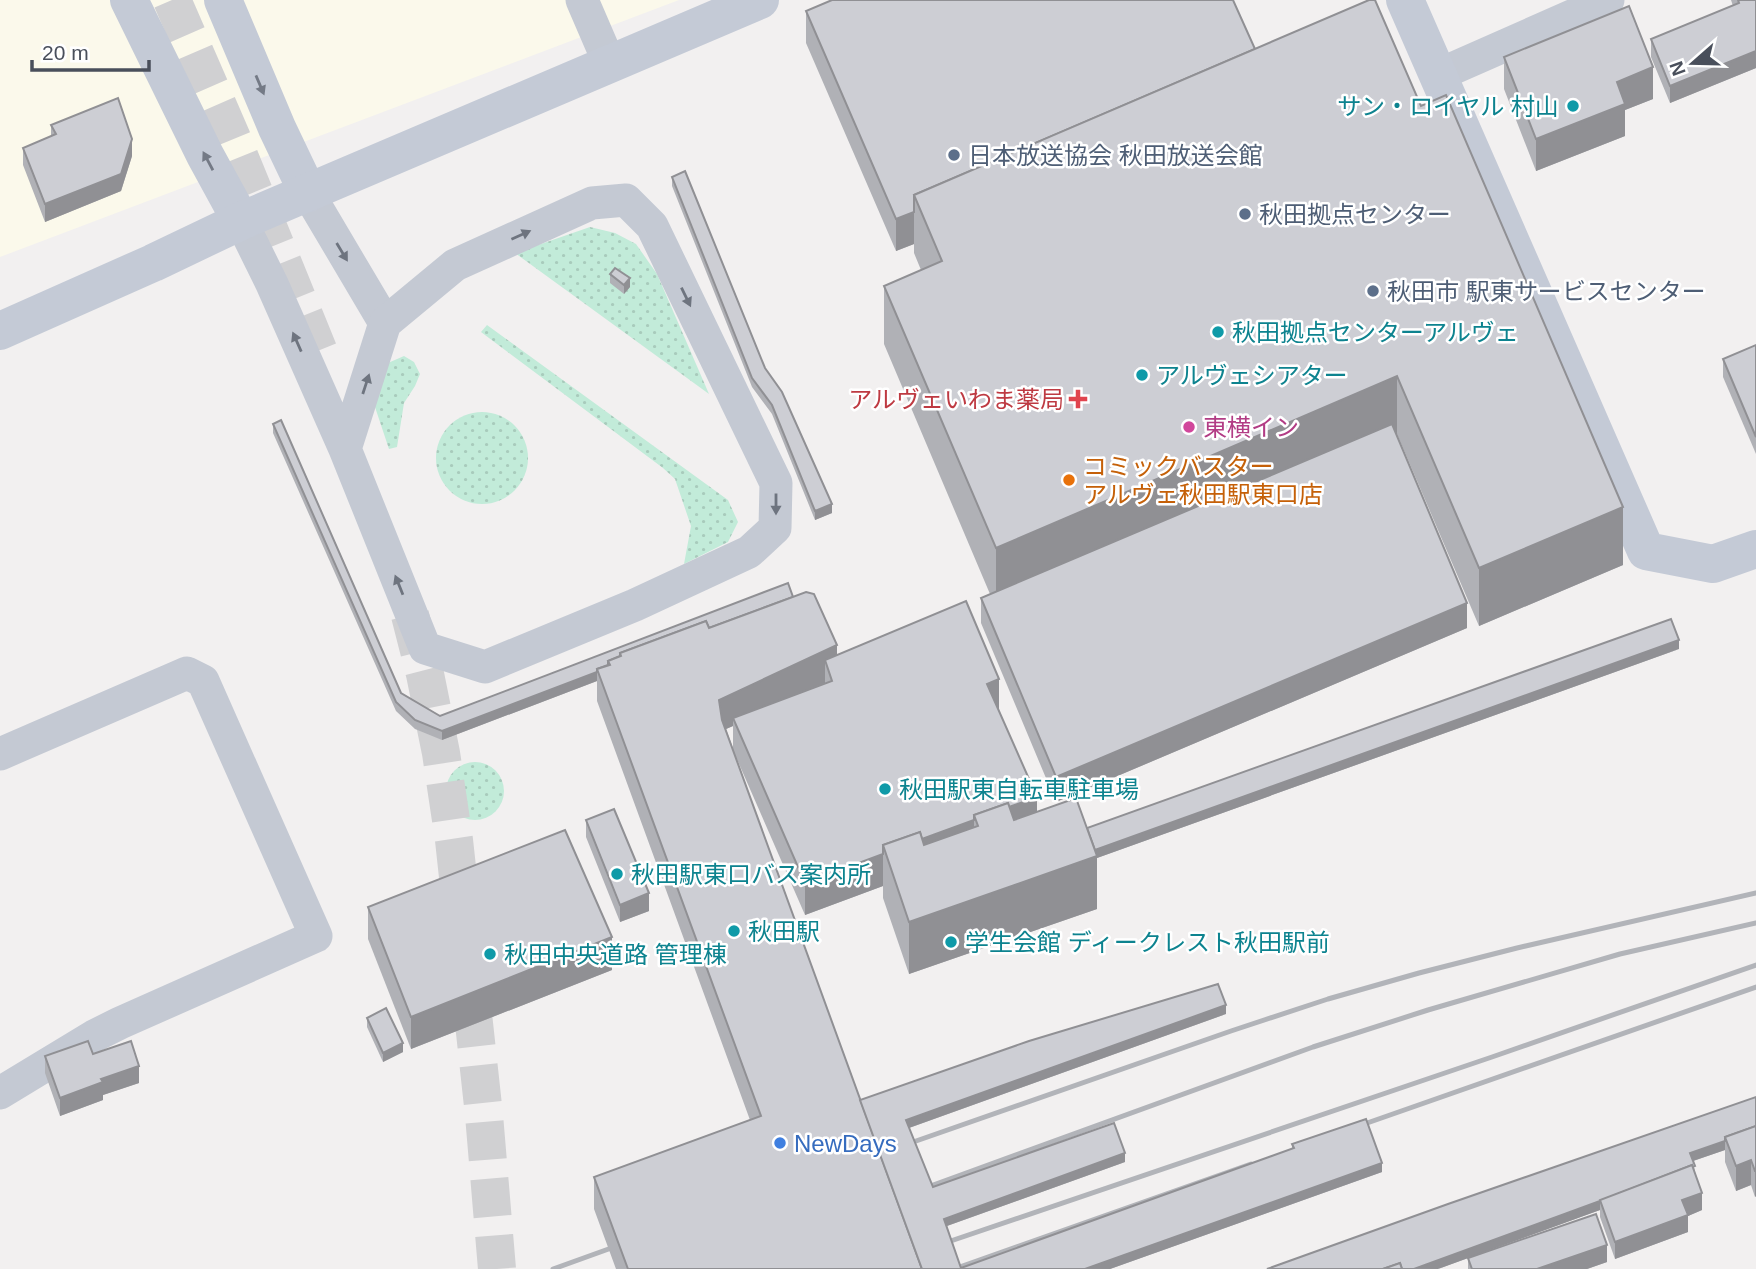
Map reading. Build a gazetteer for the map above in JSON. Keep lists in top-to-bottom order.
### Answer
{
  "places": {
    "other": [
      "サン・ロイヤル 村山",
      "日本放送協会 秋田放送会館",
      "秋田拠点センター",
      "秋田市 駅東サービスセンター",
      "秋田拠点センターアルヴェ",
      "アルヴェシアター",
      "東横イン",
      "コミックバスター アルヴェ秋田駅東口店",
      "秋田駅東自転車駐車場",
      "秋田駅東口バス案内所",
      "秋田駅",
      "学生会館 ディークレスト秋田駅前",
      "秋田中央道路 管理棟",
      "NewDays"
    ],
    "health": ["アルヴェいわま薬局"]
  },
  "scale_bar": "20 m",
  "north": "left"
}
